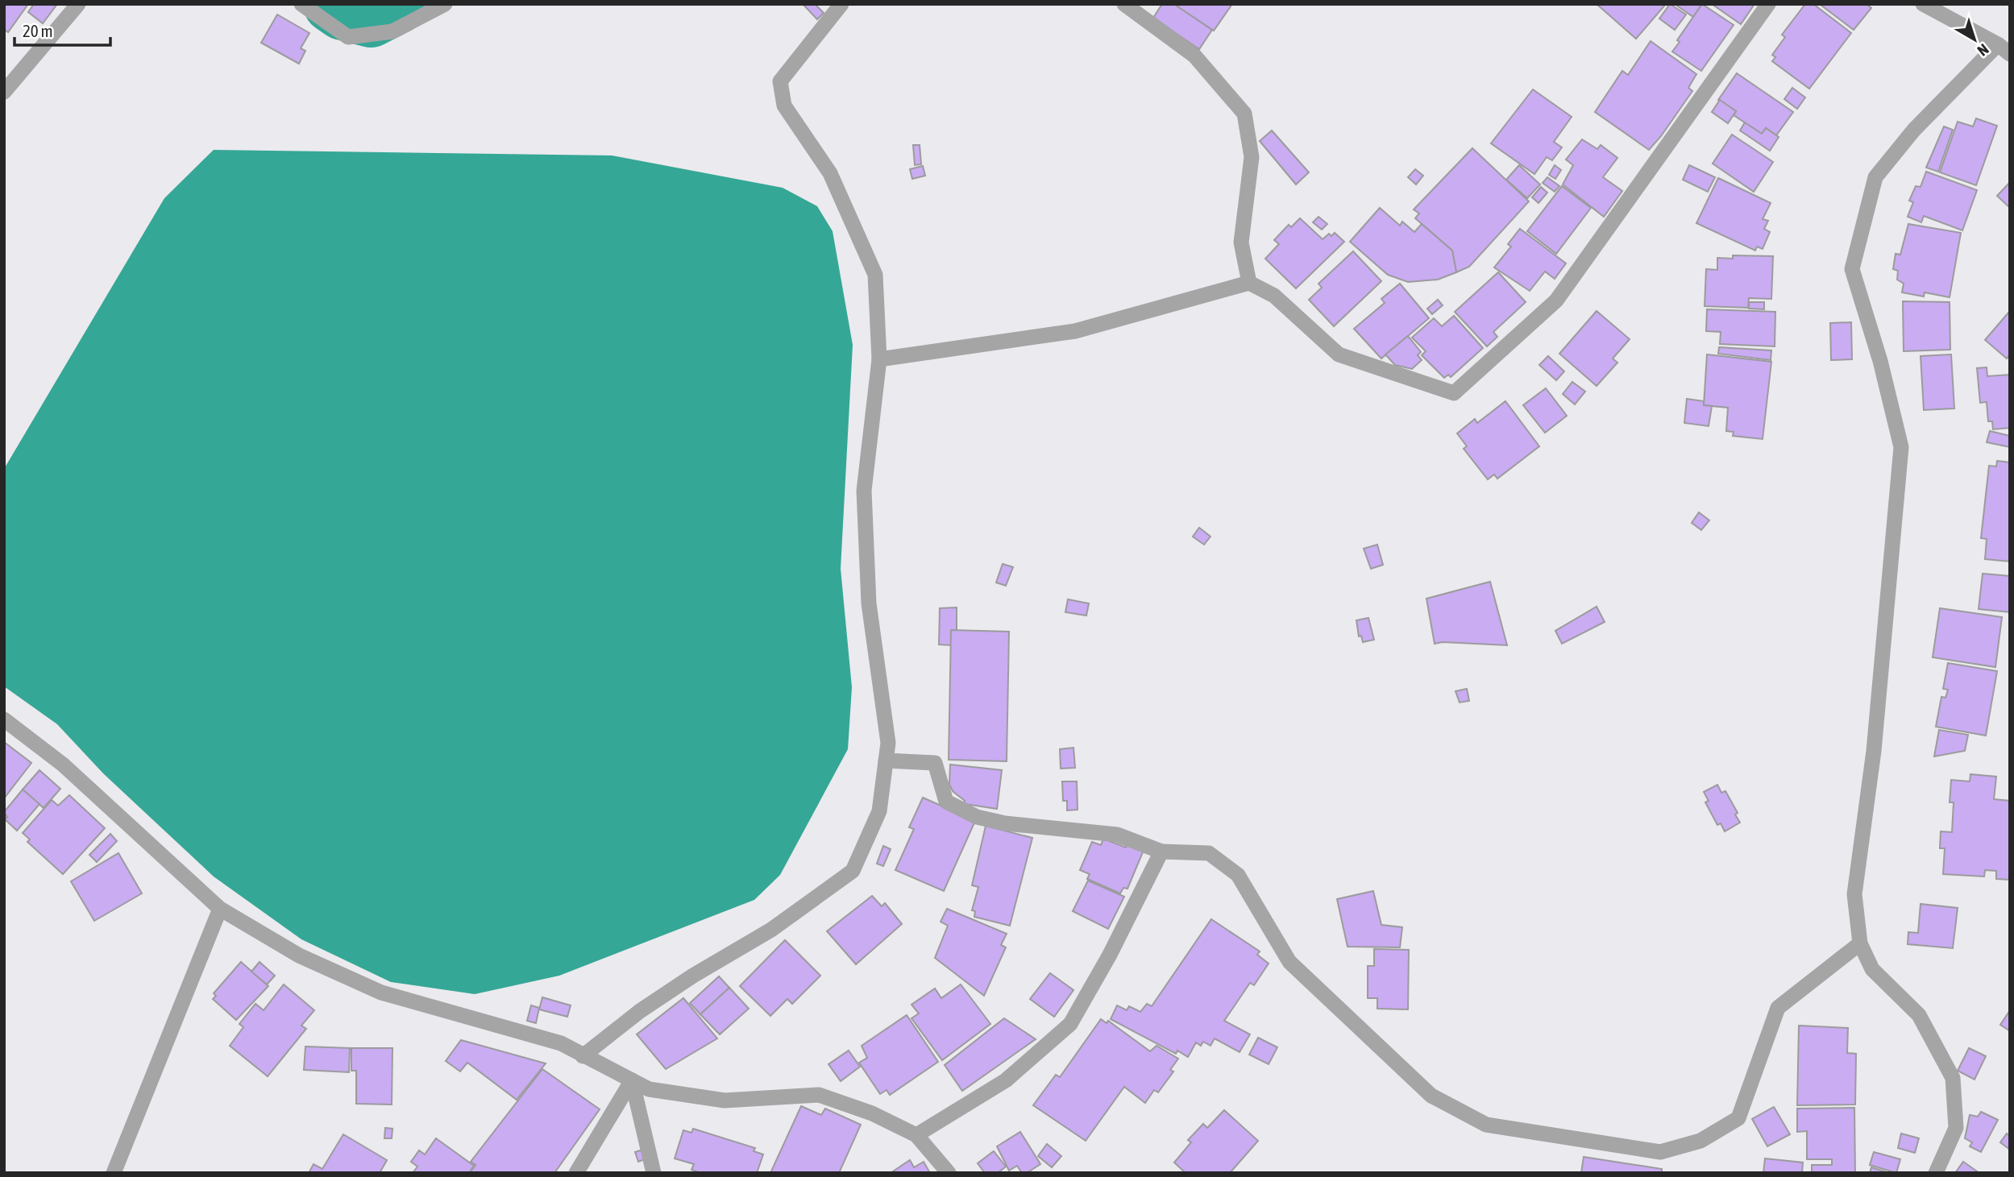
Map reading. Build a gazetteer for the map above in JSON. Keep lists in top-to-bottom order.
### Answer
{
  "scale_bar": "20 m",
  "north": "bottom right"
}
